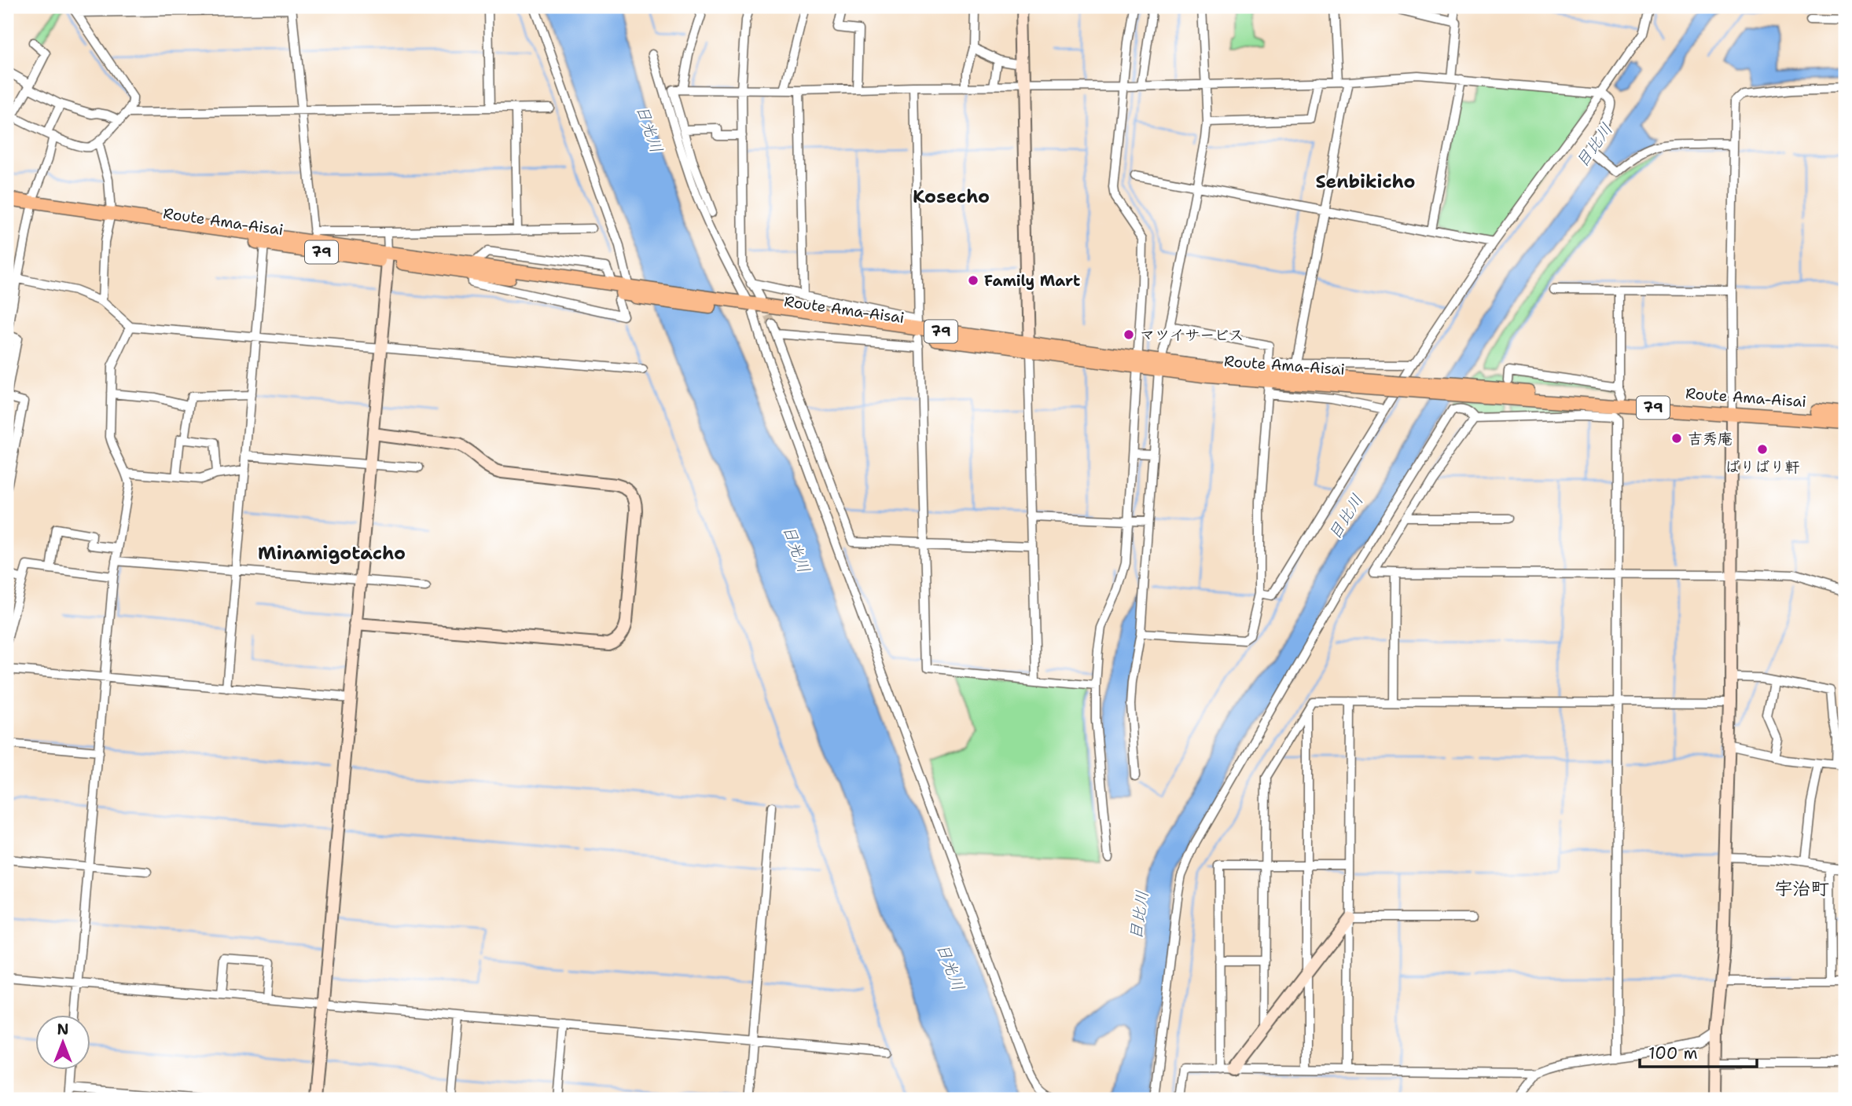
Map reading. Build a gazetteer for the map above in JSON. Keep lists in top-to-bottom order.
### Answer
{
  "streets": {
    "main road": ["Route Ama-Aisai", "79"]
  },
  "districts": [
    "Senbikicho",
    "Kosecho",
    "Minamigotacho",
    "宇治町"
  ],
  "water": ["日光川", "目比川"],
  "places": [
    "Family Mart",
    "マツイサービス",
    "吉秀庵",
    "ばりばり軒"
  ],
  "scale_bar": "100 m",
  "north": "top"
}
